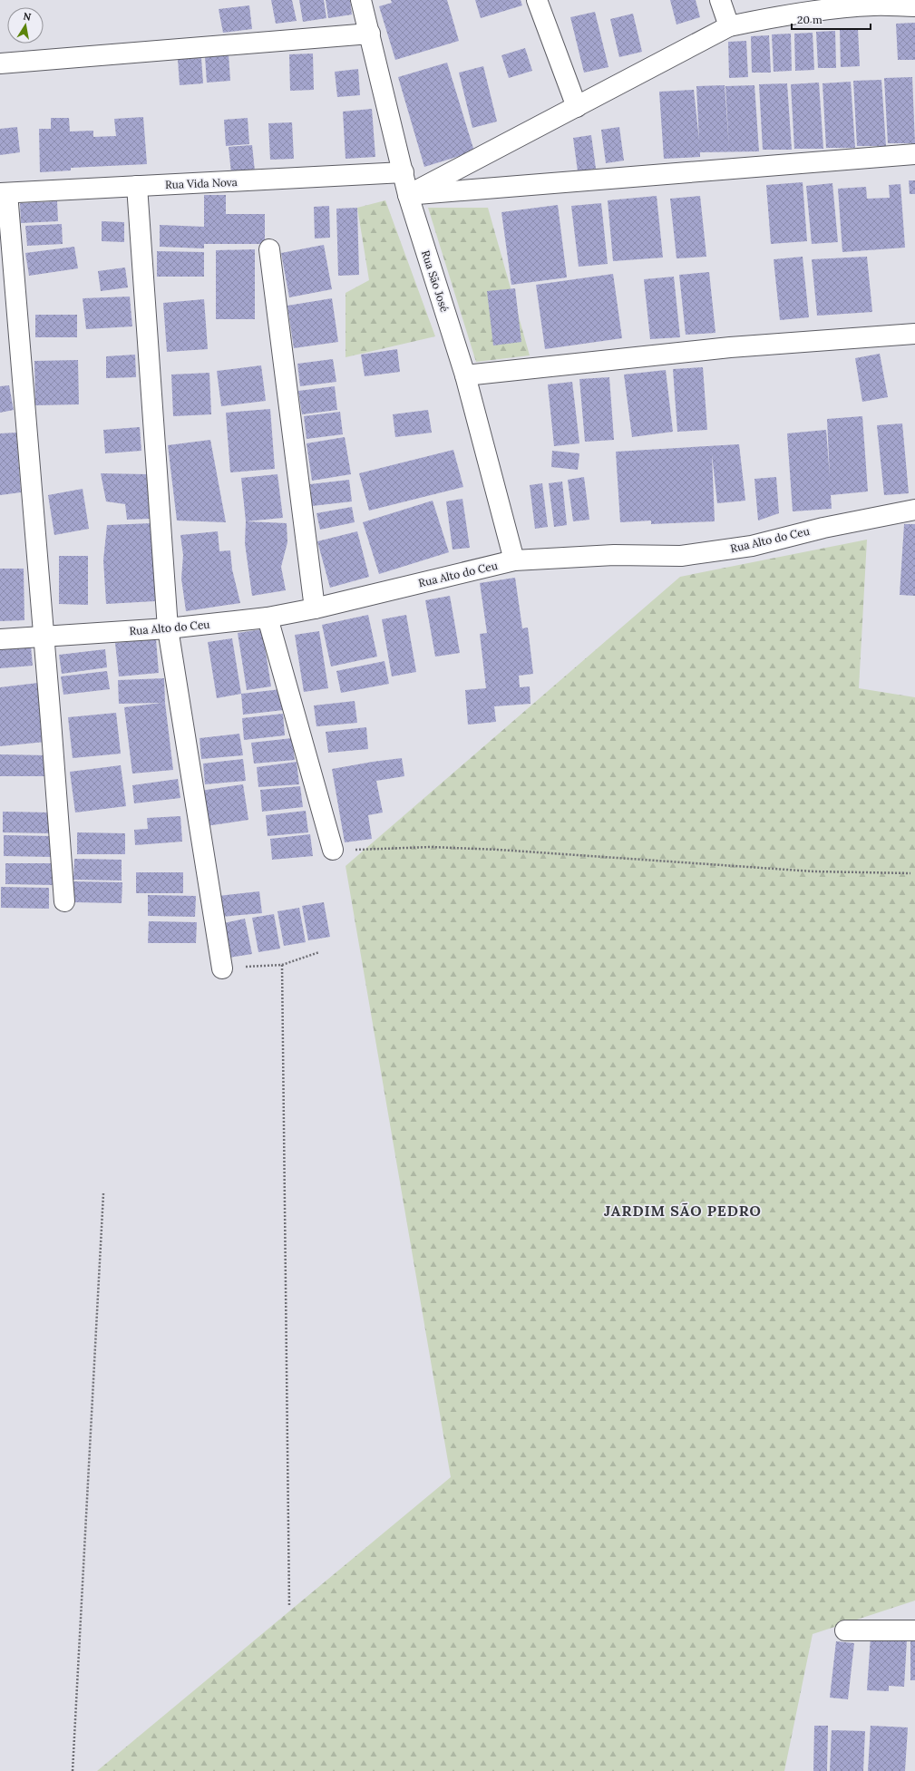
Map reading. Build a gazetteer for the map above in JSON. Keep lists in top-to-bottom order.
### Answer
{
  "streets": {
    "street": ["Rua Vida Nova", "Rua São José", "Rua Alto do Ceu"]
  },
  "crossings": [
    ["Rua Vida Nova", "Rua São José"],
    ["Rua São José", "Rua Alto do Ceu"]
  ],
  "districts": ["JARDIM SÃO PEDRO"],
  "scale_bar": "20 m",
  "north": "top"
}
